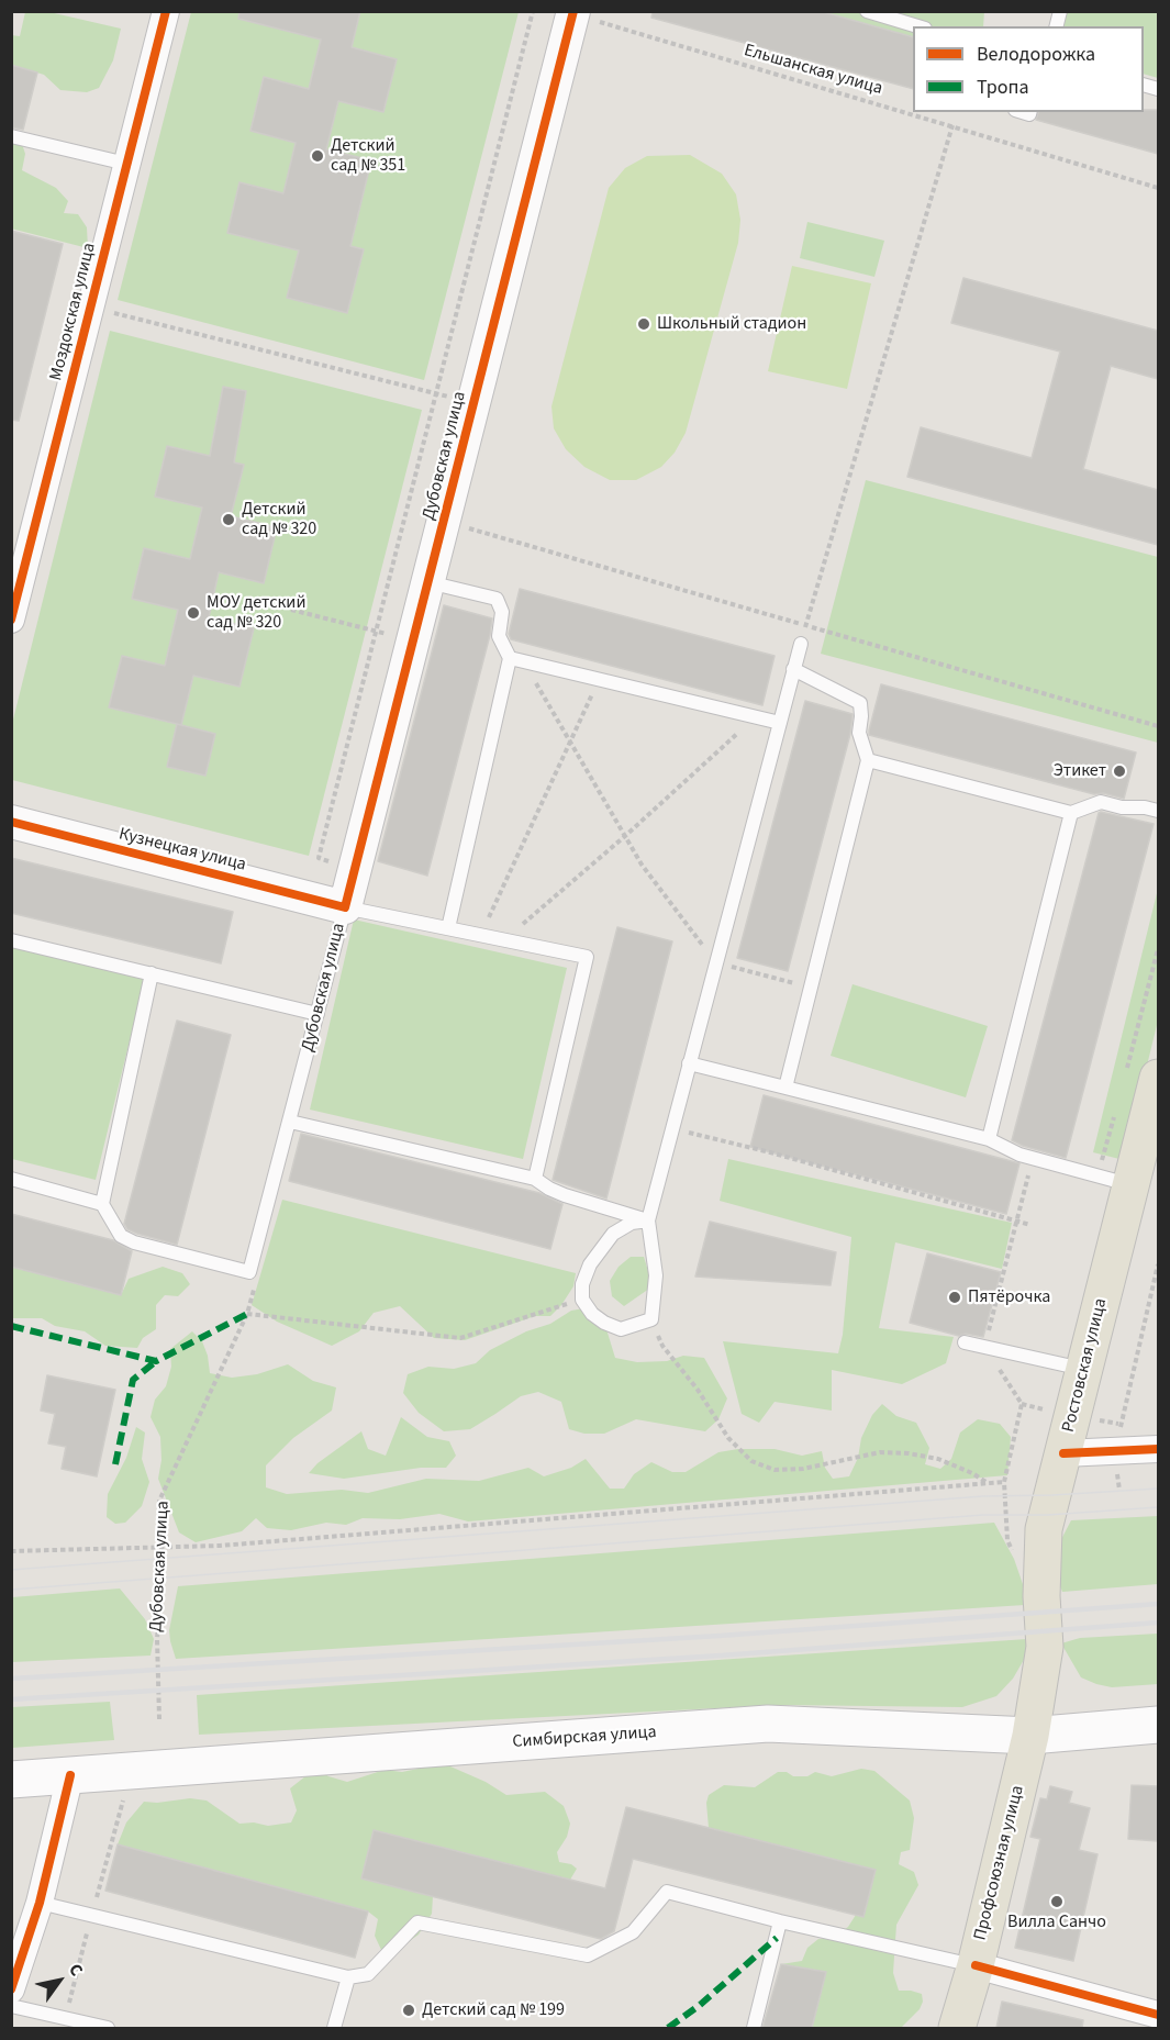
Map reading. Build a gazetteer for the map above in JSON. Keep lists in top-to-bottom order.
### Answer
{
  "streets": {
    "main road": ["Ростовская улица", "Симбирская улица", "Профсоюзная улица"],
    "street": ["Моздокская улица", "Дубовская улица", "Кузнецкая улица"],
    "path": ["Ельшанская улица"]
  },
  "crossings": [
    ["Ельшанская улица", "Дубовская улица"],
    ["Дубовская улица", "Кузнецкая улица"],
    ["Ростовская улица", "Симбирская улица"],
    ["Ростовская улица", "Профсоюзная улица"],
    ["Симбирская улица", "Профсоюзная улица"]
  ],
  "places": [
    "Детский сад № 351",
    "Школьный стадион",
    "Детский сад № 320",
    "МОУ детский сад № 320",
    "Этикет",
    "Пятёрочка",
    "Вилла Санчо",
    "Детский сад № 199"
  ],
  "legend": ["Велодорожка", "Тропа"],
  "north": "top right"
}
